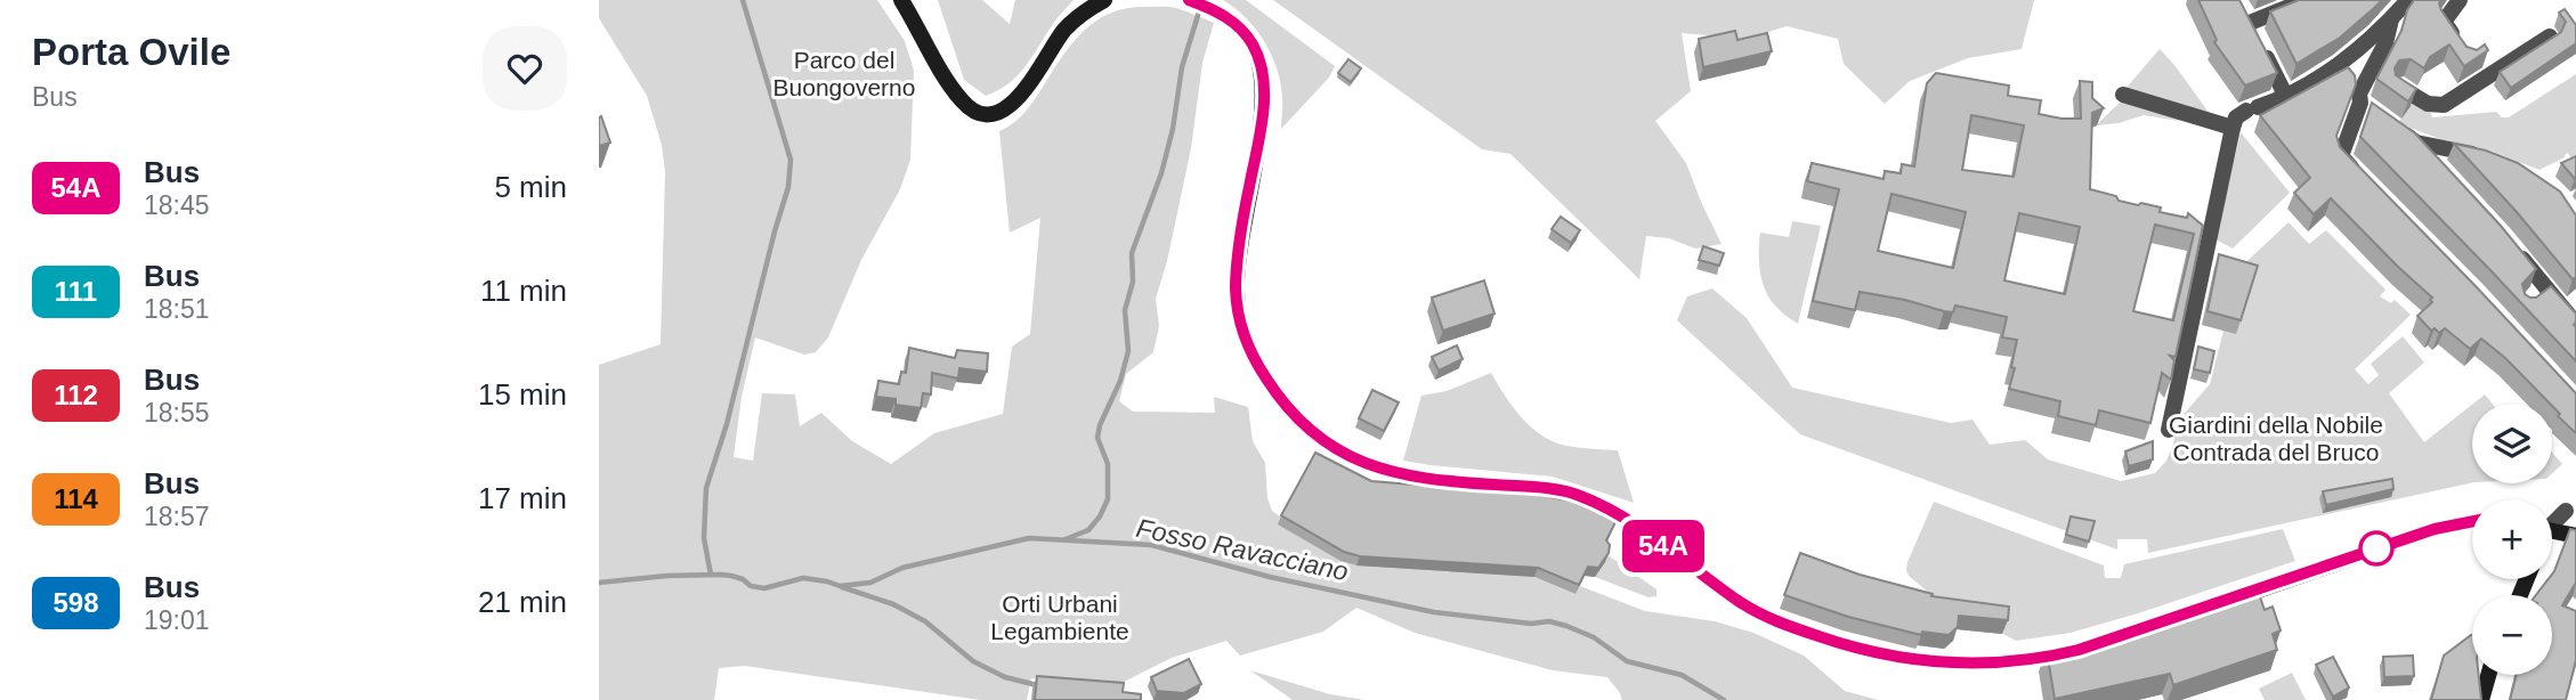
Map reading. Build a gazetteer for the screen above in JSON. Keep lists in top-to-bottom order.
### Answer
{
  "water": ["Fosso Ravacciano"],
  "parks": ["Parco del Buongoverno", "Giardini della Nobile Contrada del Bruco", "Orti Urbani Legambiente"],
  "lines": ["bus line 54A"],
  "page": {
    "heading": ["Porta Ovile", "Bus"],
    "on_map": "54A",
    "list": [
      {
        "mark": "54A",
        "name": "Bus",
        "note": "18:45",
        "value": "5 min"
      },
      {
        "mark": "111",
        "name": "Bus",
        "note": "18:51",
        "value": "11 min"
      },
      {
        "mark": "112",
        "name": "Bus",
        "note": "18:55",
        "value": "15 min"
      },
      {
        "mark": "114",
        "name": "Bus",
        "note": "18:57",
        "value": "17 min"
      },
      {
        "mark": "598",
        "name": "Bus",
        "note": "19:01",
        "value": "21 min"
      }
    ],
    "map_buttons": ["+", "−"]
  }
}
